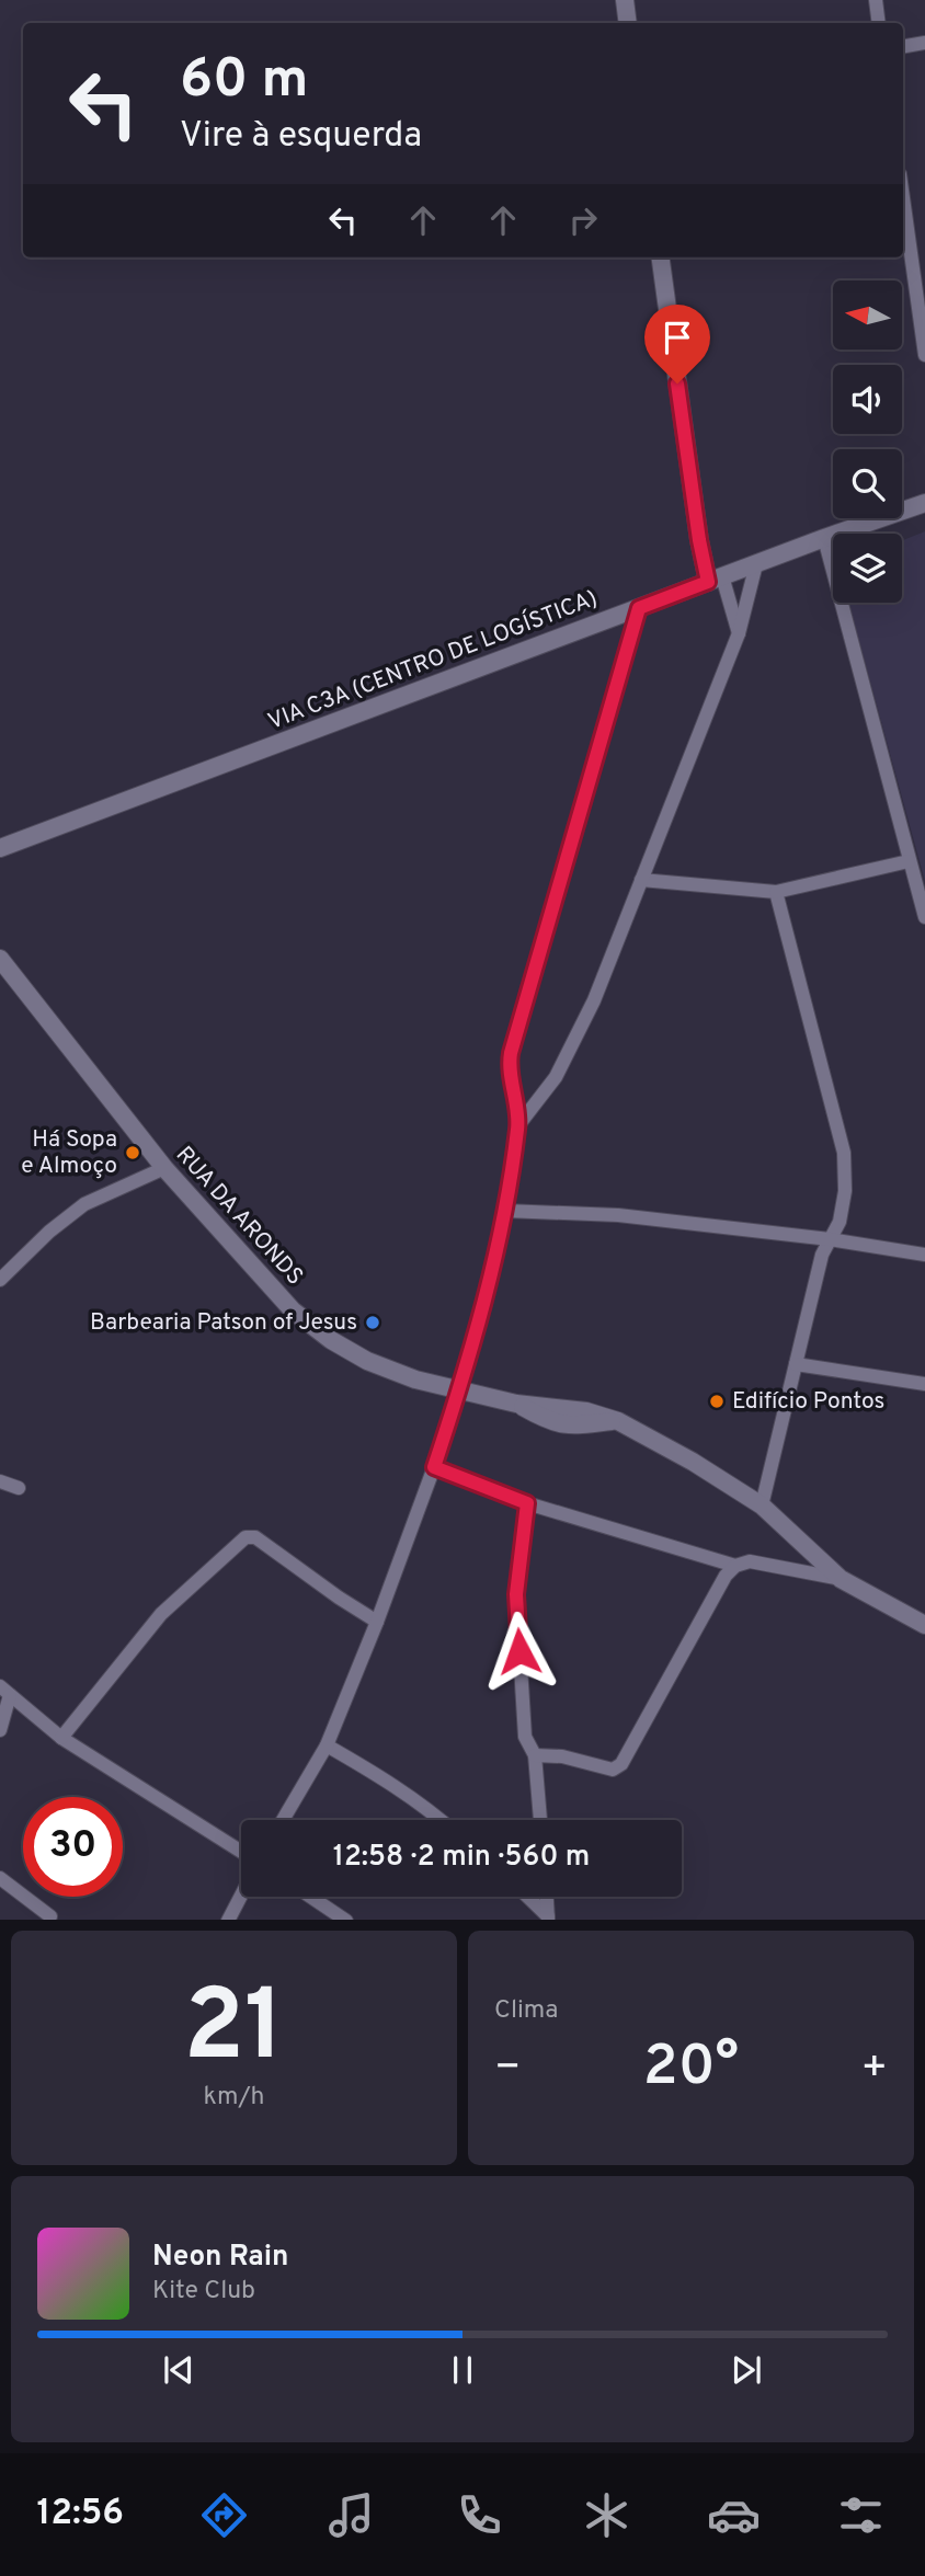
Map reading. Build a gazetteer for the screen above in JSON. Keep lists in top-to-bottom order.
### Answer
{
  "streets": {
    "street": ["VIA C3A (CENTRO DE LOGÍSTICA)", "RUA DA ARONDS"]
  },
  "places": ["Há Sopa e Almoço", "Barbearia Patson of Jesus", "Edifício Pontos"],
  "north": "left",
  "page": {
    "turn": ["60 m", "Vire à esquerda"],
    "limit": "30",
    "trip": "12:58 · 2 min · 560 m",
    "tile": [
      ["21", "km/h"],
      "Clima"
    ],
    "heat": ["−", "20°", "+"],
    "song": ["Neon Rain", "Kite Club"],
    "tabs": "12:56"
  }
}
